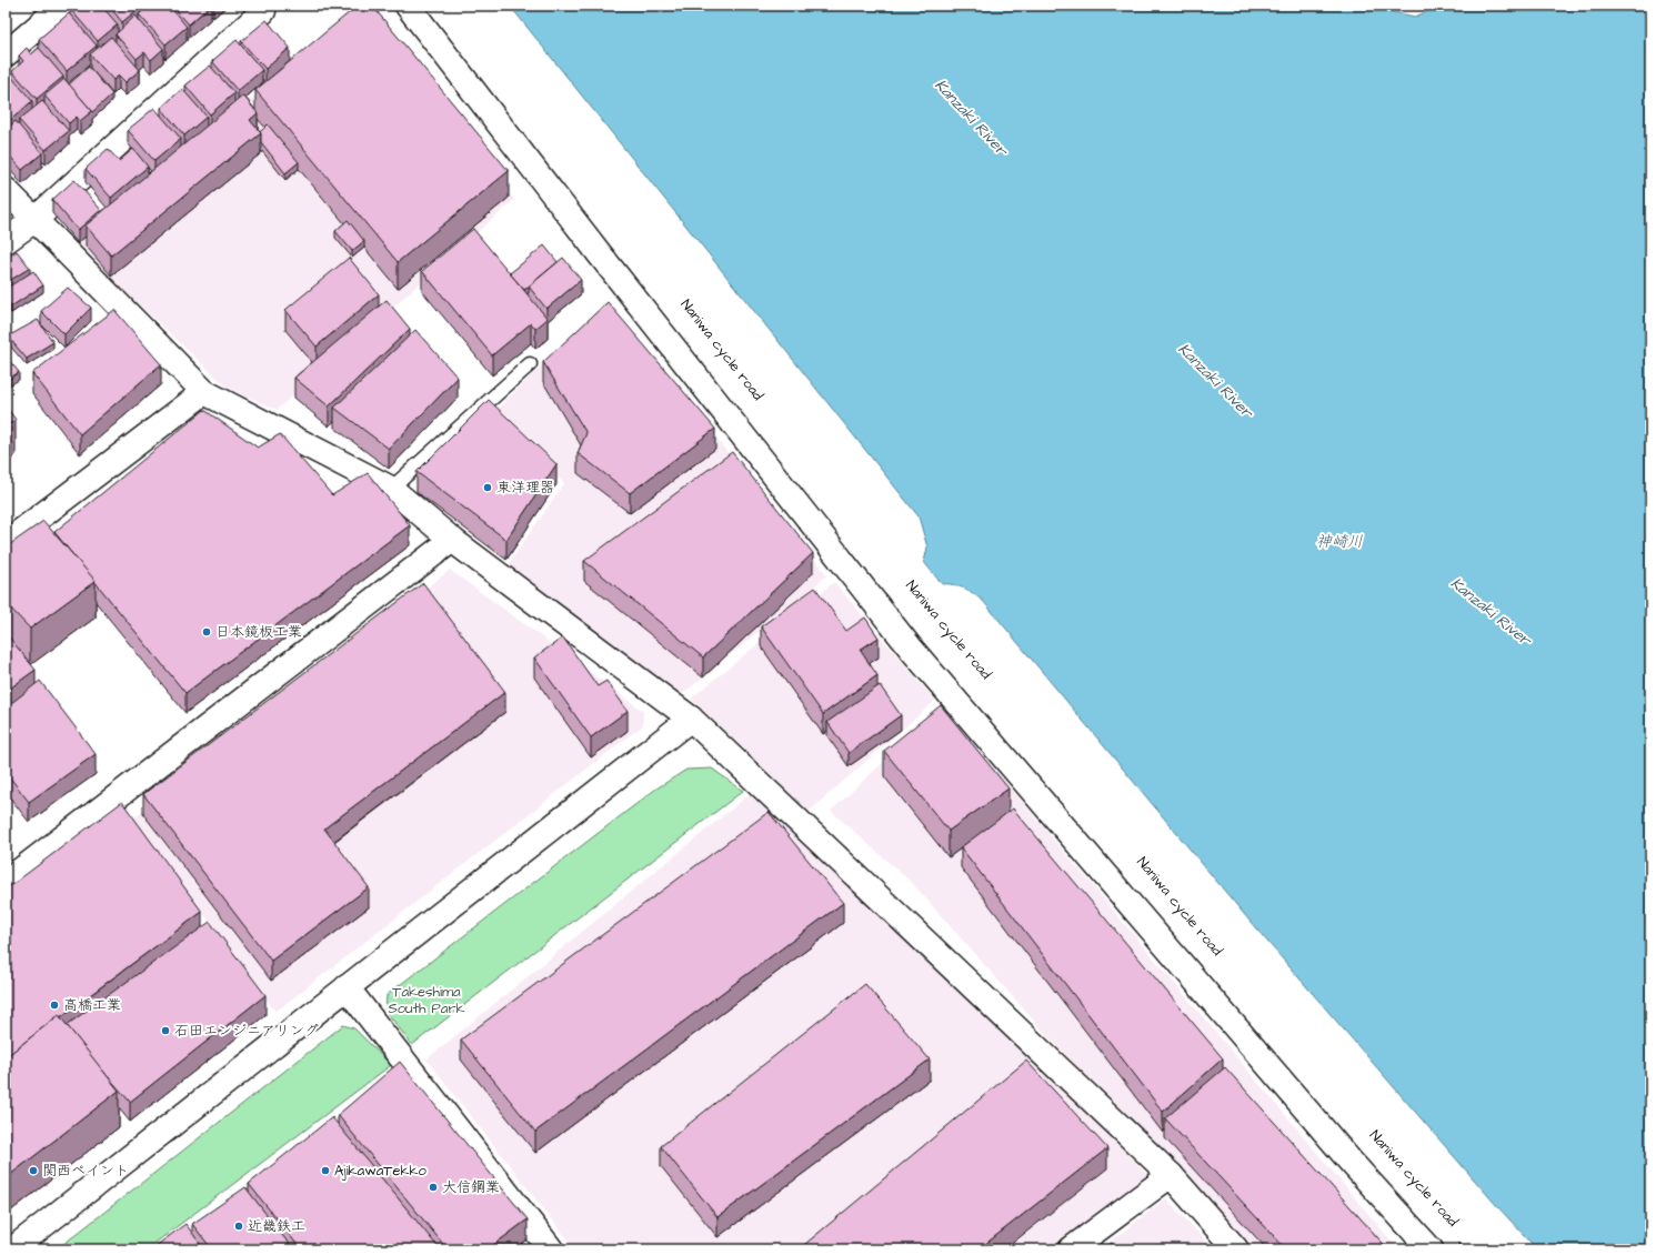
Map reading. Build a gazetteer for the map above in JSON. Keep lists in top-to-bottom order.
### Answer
{
  "streets": {
    "path": ["Naniwa cycle road"]
  },
  "water": ["Kanzaki River", "神崎川"],
  "parks": ["Takeshima South Park"],
  "places": [
    "東洋理器",
    "日本鏡板工業",
    "高橋工業",
    "石田エンジニアリング",
    "関西ペイント",
    "AjikawaTekko",
    "大信鋼業",
    "近畿鉄工"
  ]
}
